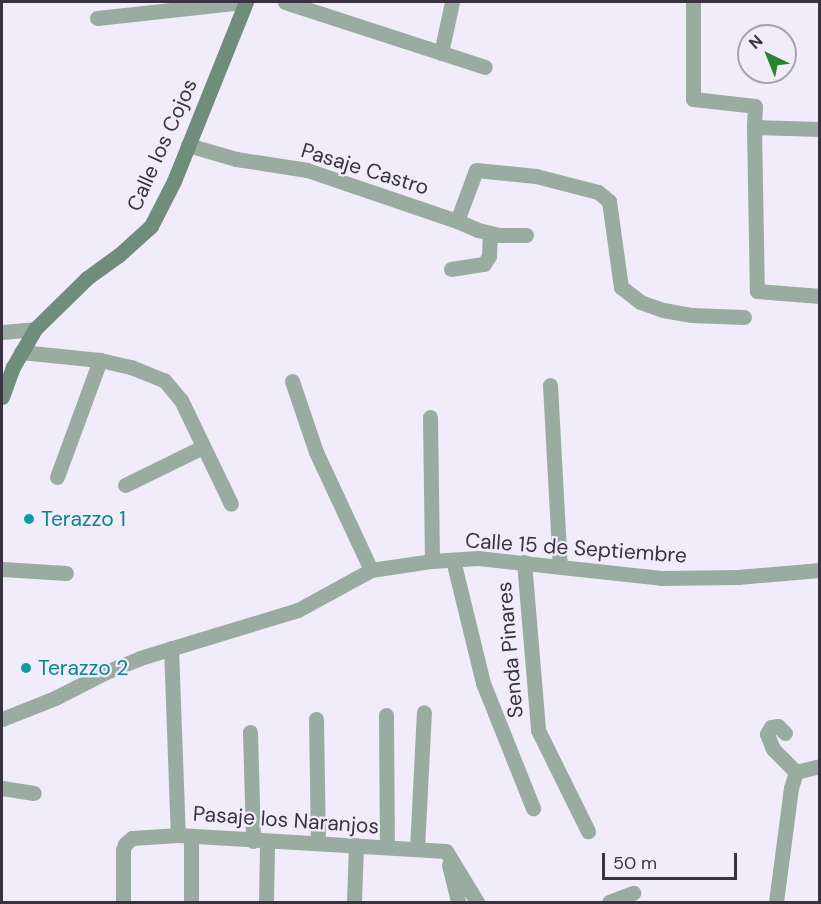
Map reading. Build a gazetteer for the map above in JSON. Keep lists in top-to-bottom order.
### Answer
{
  "streets": {
    "street": [
      "Calle los Cojos",
      "Pasaje Castro",
      "Calle 15 de Septiembre",
      "Senda Pinares",
      "Pasaje los Naranjos"
    ]
  },
  "crossings": [
    ["Calle los Cojos", "Pasaje Castro"],
    ["Calle 15 de Septiembre", "Senda Pinares"],
    ["Calle 15 de Septiembre", "Pasaje los Naranjos"]
  ],
  "places": ["Terazzo 1", "Terazzo 2"],
  "scale_bar": "50 m",
  "north": "top left"
}
